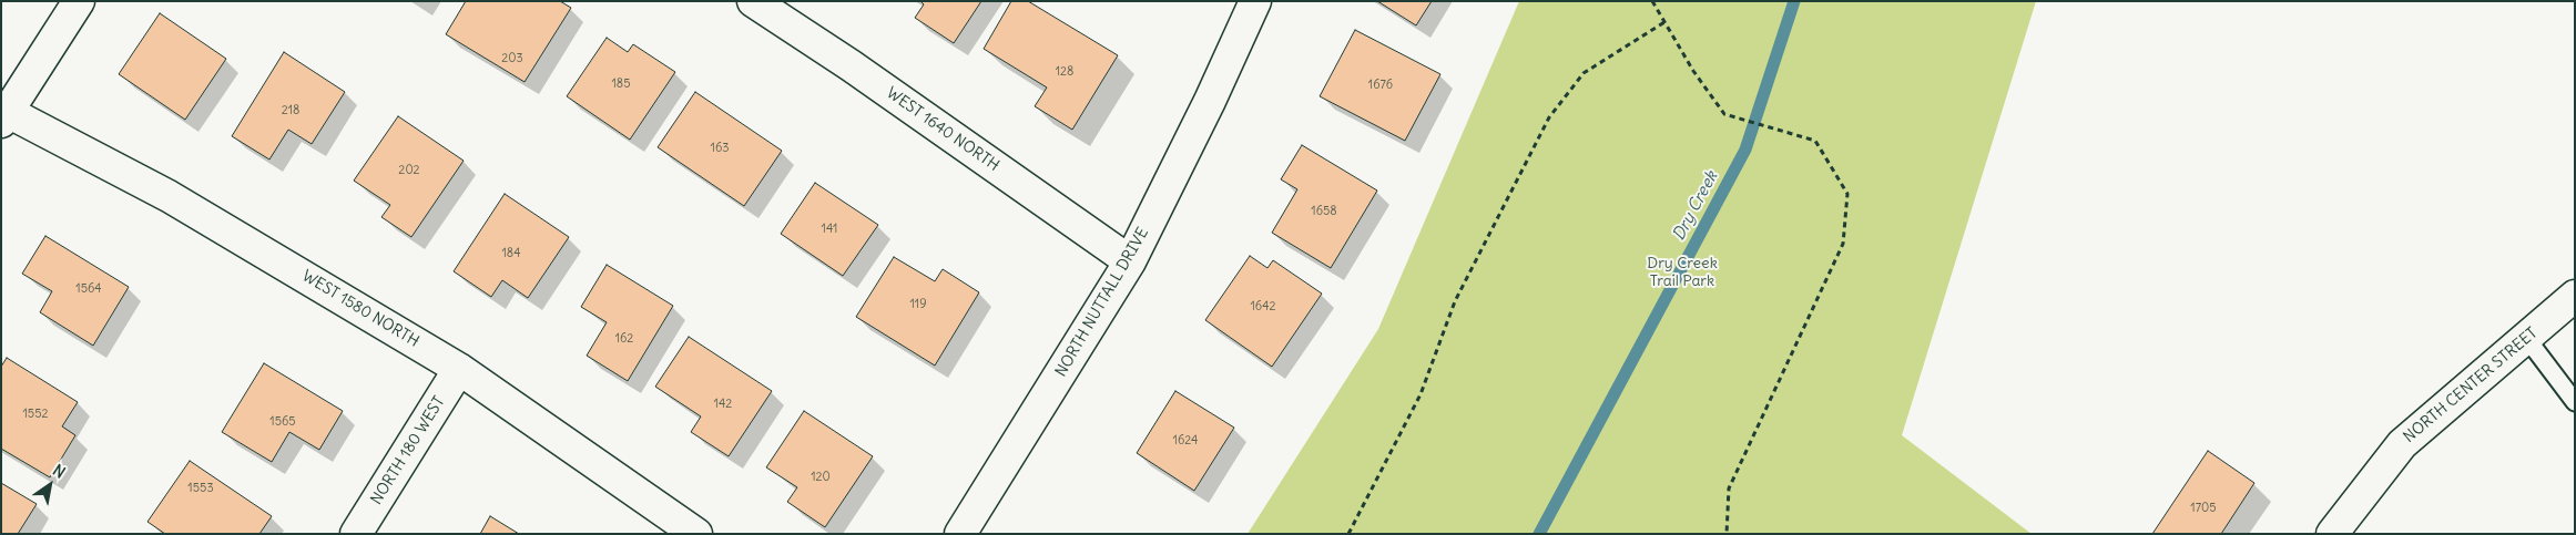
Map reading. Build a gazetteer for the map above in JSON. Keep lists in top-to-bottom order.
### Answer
{
  "streets": {
    "street": [
      "WEST 1640 NORTH",
      "NORTH NUTTALL DRIVE",
      "WEST 1580 NORTH",
      "NORTH CENTER STREET",
      "NORTH 180 WEST"
    ]
  },
  "crossings": [
    ["WEST 1640 NORTH", "NORTH NUTTALL DRIVE"],
    ["WEST 1580 NORTH", "NORTH 180 WEST"]
  ],
  "water": ["Dry Creek"],
  "parks": ["Dry Creek Trail Park"],
  "house_numbers": [
    "203",
    "128",
    "185",
    "1676",
    "218",
    "163",
    "202",
    "1658",
    "141",
    "184",
    "1564",
    "119",
    "1642",
    "162",
    "142",
    "1552",
    "1565",
    "1624",
    "120",
    "1553",
    "1705"
  ],
  "north": "top right"
}
